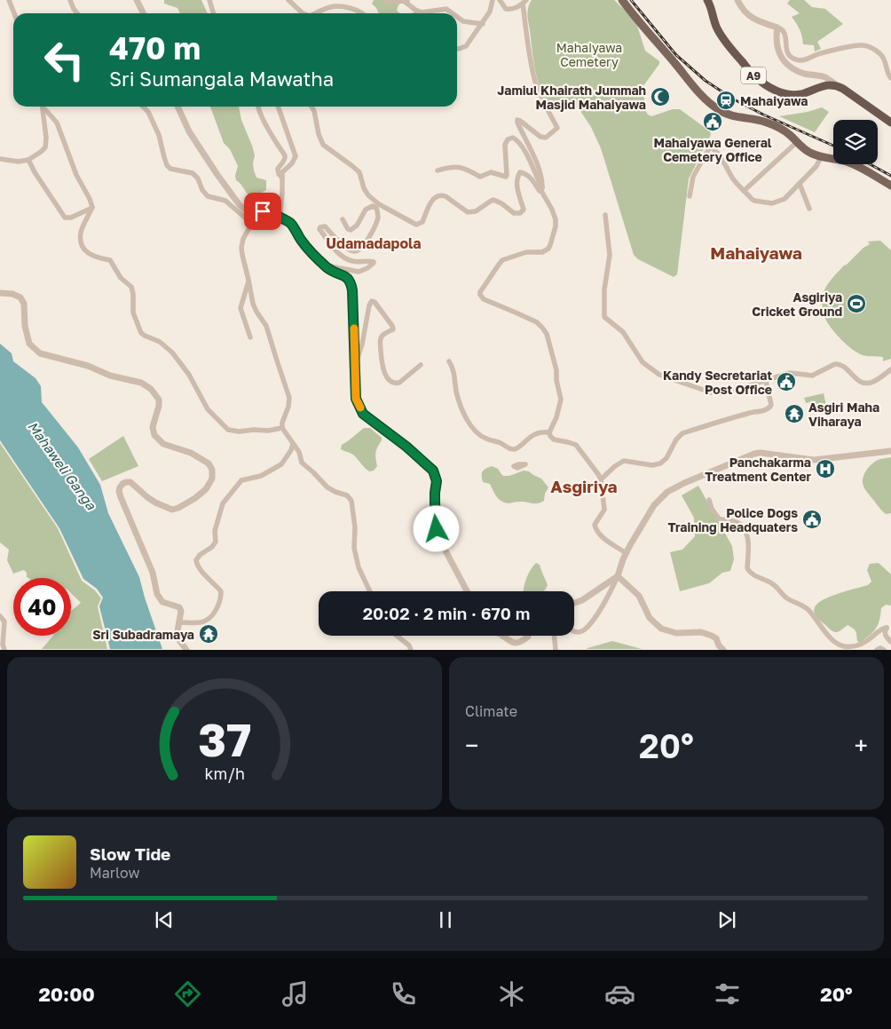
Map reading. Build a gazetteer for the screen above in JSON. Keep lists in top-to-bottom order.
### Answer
{
  "streets": {
    "highway": ["A9"]
  },
  "districts": ["Udamadapola", "Mahaiyawa", "Asgiriya"],
  "water": ["Mahaweli Ganga"],
  "parks": ["Mahaiyawa Cemetery"],
  "places": {
    "mosque": ["Jamiul Khairath Jummah Masjid Mahaiyawa"],
    "station": ["Mahaiyawa"],
    "public building": ["Mahaiyawa General Cemetery Office", "Kandy Secretariat Post Office", "Police Dogs Training Headquaters"],
    "sports": ["Asgiriya Cricket Ground"],
    "temple": ["Asgiri Maha Viharaya", "Sri Subadramaya"],
    "hospital": ["Panchakarma Treatment Center"]
  },
  "page": {
    "turn": ["470 m", "Sri Sumangala Mawatha"],
    "limit": "40",
    "trip": "20:02 · 2 min · 670 m",
    "tile": "Climate",
    "heat": ["−", "20°", "+"],
    "song": ["Slow Tide", "Marlow"],
    "tabs": ["20:00", "20°"],
    "gauge": ["37", "km/h"]
  }
}
